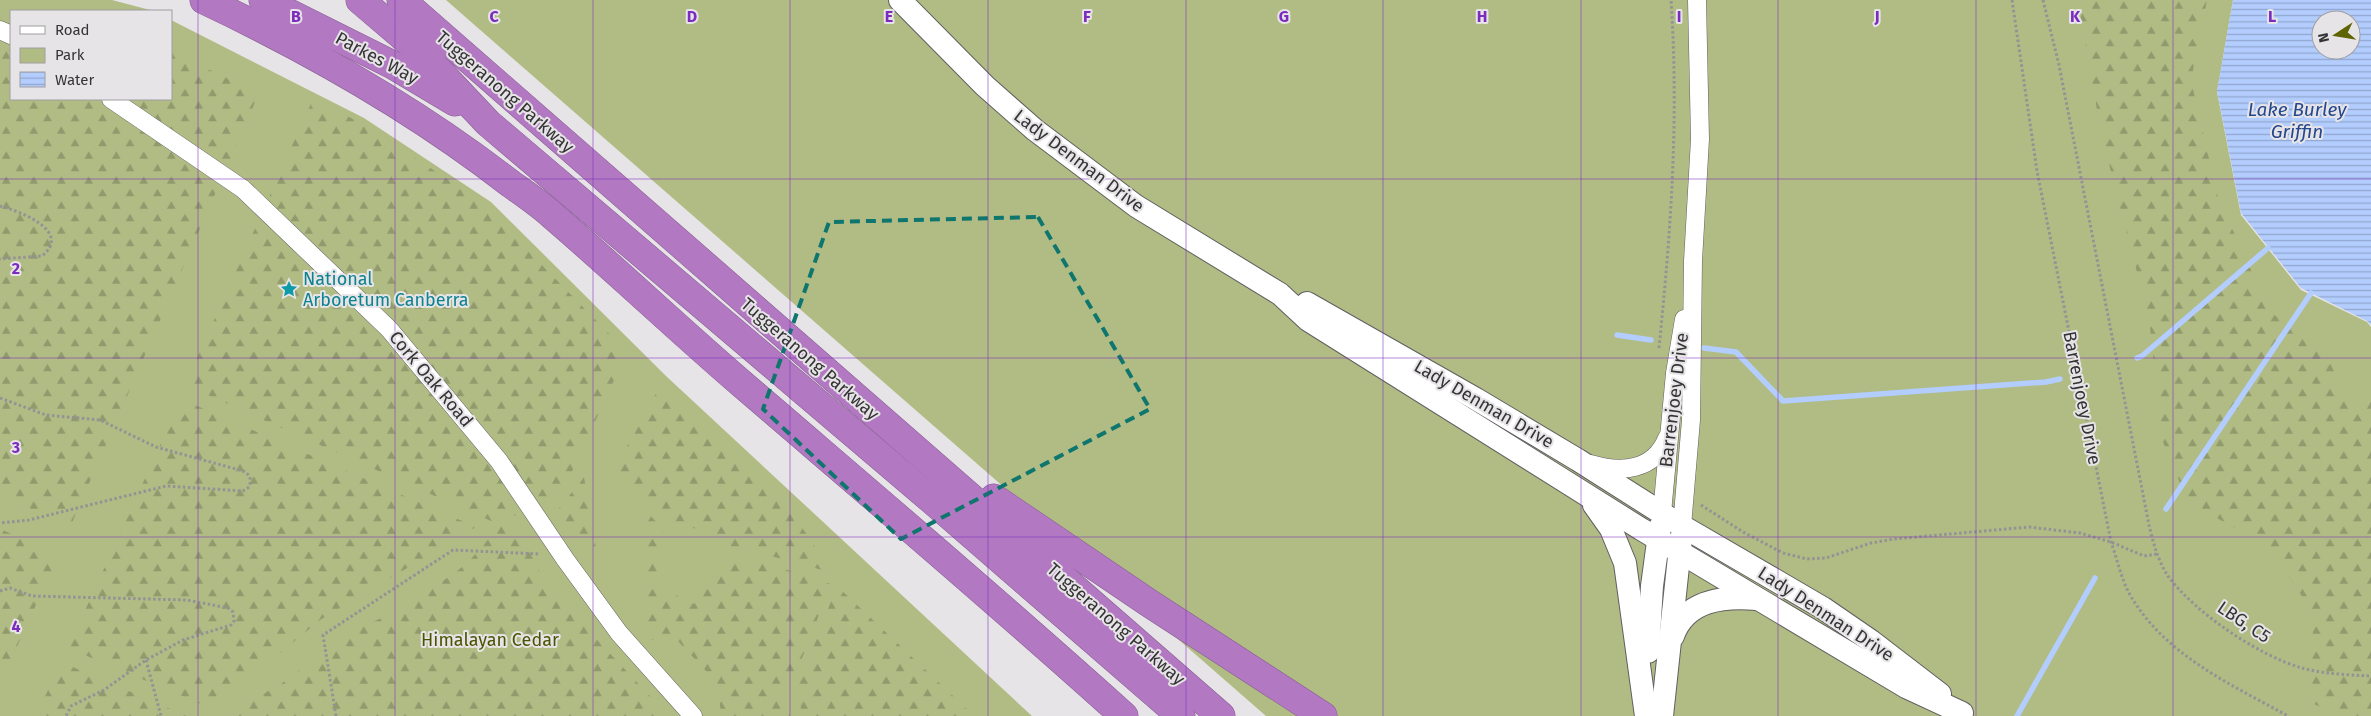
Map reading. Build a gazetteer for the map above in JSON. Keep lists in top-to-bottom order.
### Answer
{
  "streets": {
    "highway": ["Parkes Way", "Tuggeranong Parkway"],
    "street": ["Lady Denman Drive", "Cork Oak Road", "Barrenjoey Drive"],
    "path": ["LBG, C5"]
  },
  "crossings": [
    ["Parkes Way", "Tuggeranong Parkway"],
    ["Lady Denman Drive", "Barrenjoey Drive"]
  ],
  "water": ["Lake Burley Griffin"],
  "parks": ["Himalayan Cedar"],
  "places": {
    "place": ["National Arboretum Canberra"]
  },
  "legend": ["Road", "Park", "Water"],
  "north": "left",
  "grid": {
    "columns": [
      "B",
      "C",
      "D",
      "E",
      "F",
      "G",
      "H",
      "I",
      "J",
      "K",
      "L"
    ],
    "rows": ["2", "3", "4"]
  }
}
